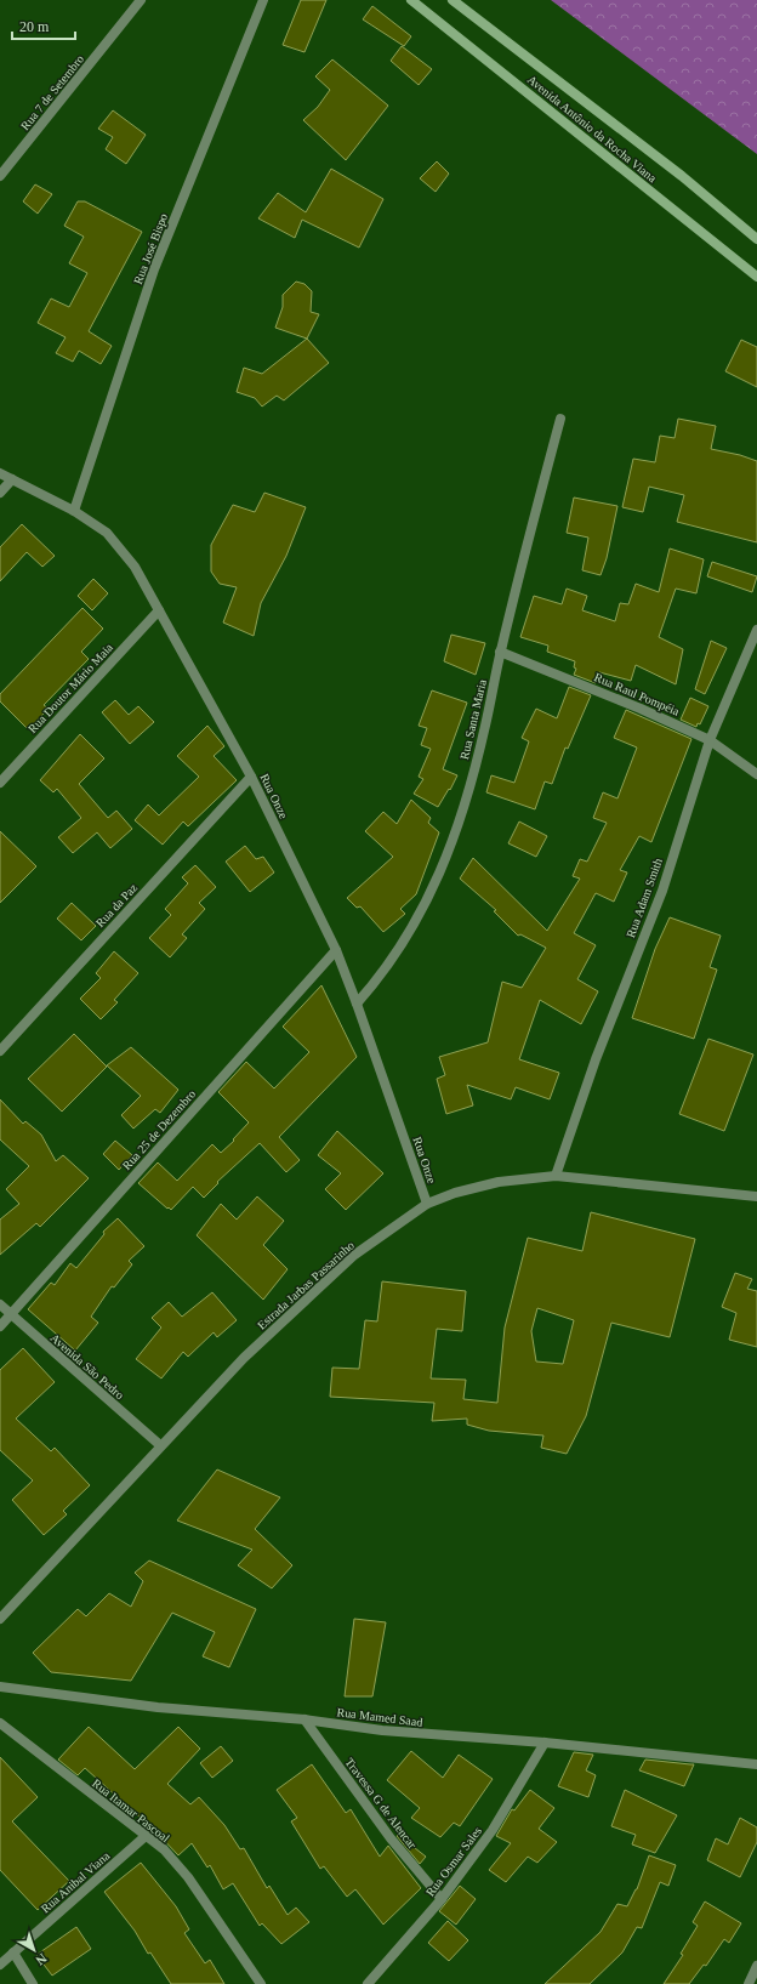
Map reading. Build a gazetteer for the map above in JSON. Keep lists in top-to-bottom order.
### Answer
{
  "streets": {
    "main road": ["Avenida Antônio da Rocha Viana"],
    "street": [
      "Rua 7 de Setembro",
      "Rua José Bispo",
      "Rua Doutor Mário Maia",
      "Rua Raul Pompéia",
      "Rua Santa Maria",
      "Rua Onze",
      "Rua Adam Smith",
      "Rua da Paz",
      "Rua 25 de Dezembro",
      "Estrada Jarbas Passarinho",
      "Avenida São Pedro",
      "Rua Mamed Saad",
      "Travessa G de Alencar",
      "Rua Itamar Pascoal",
      "Rua Osmar Sales",
      "Rua Anibal Viana"
    ]
  },
  "crossings": [
    ["Rua José Bispo", "Rua Onze"],
    ["Rua Doutor Mário Maia", "Rua Onze"],
    ["Rua Raul Pompéia", "Rua Santa Maria"],
    ["Rua Raul Pompéia", "Rua Adam Smith"],
    ["Rua Santa Maria", "Rua Onze"],
    ["Rua Onze", "Rua da Paz"],
    ["Rua Onze", "Rua 25 de Dezembro"],
    ["Rua Onze", "Estrada Jarbas Passarinho"],
    ["Rua Adam Smith", "Estrada Jarbas Passarinho"],
    ["Rua 25 de Dezembro", "Avenida São Pedro"],
    ["Estrada Jarbas Passarinho", "Avenida São Pedro"],
    ["Rua Mamed Saad", "Travessa G de Alencar"],
    ["Rua Mamed Saad", "Rua Osmar Sales"],
    ["Travessa G de Alencar", "Rua Osmar Sales"],
    ["Rua Itamar Pascoal", "Rua Anibal Viana"]
  ],
  "scale_bar": "20 m",
  "north": "bottom right"
}
